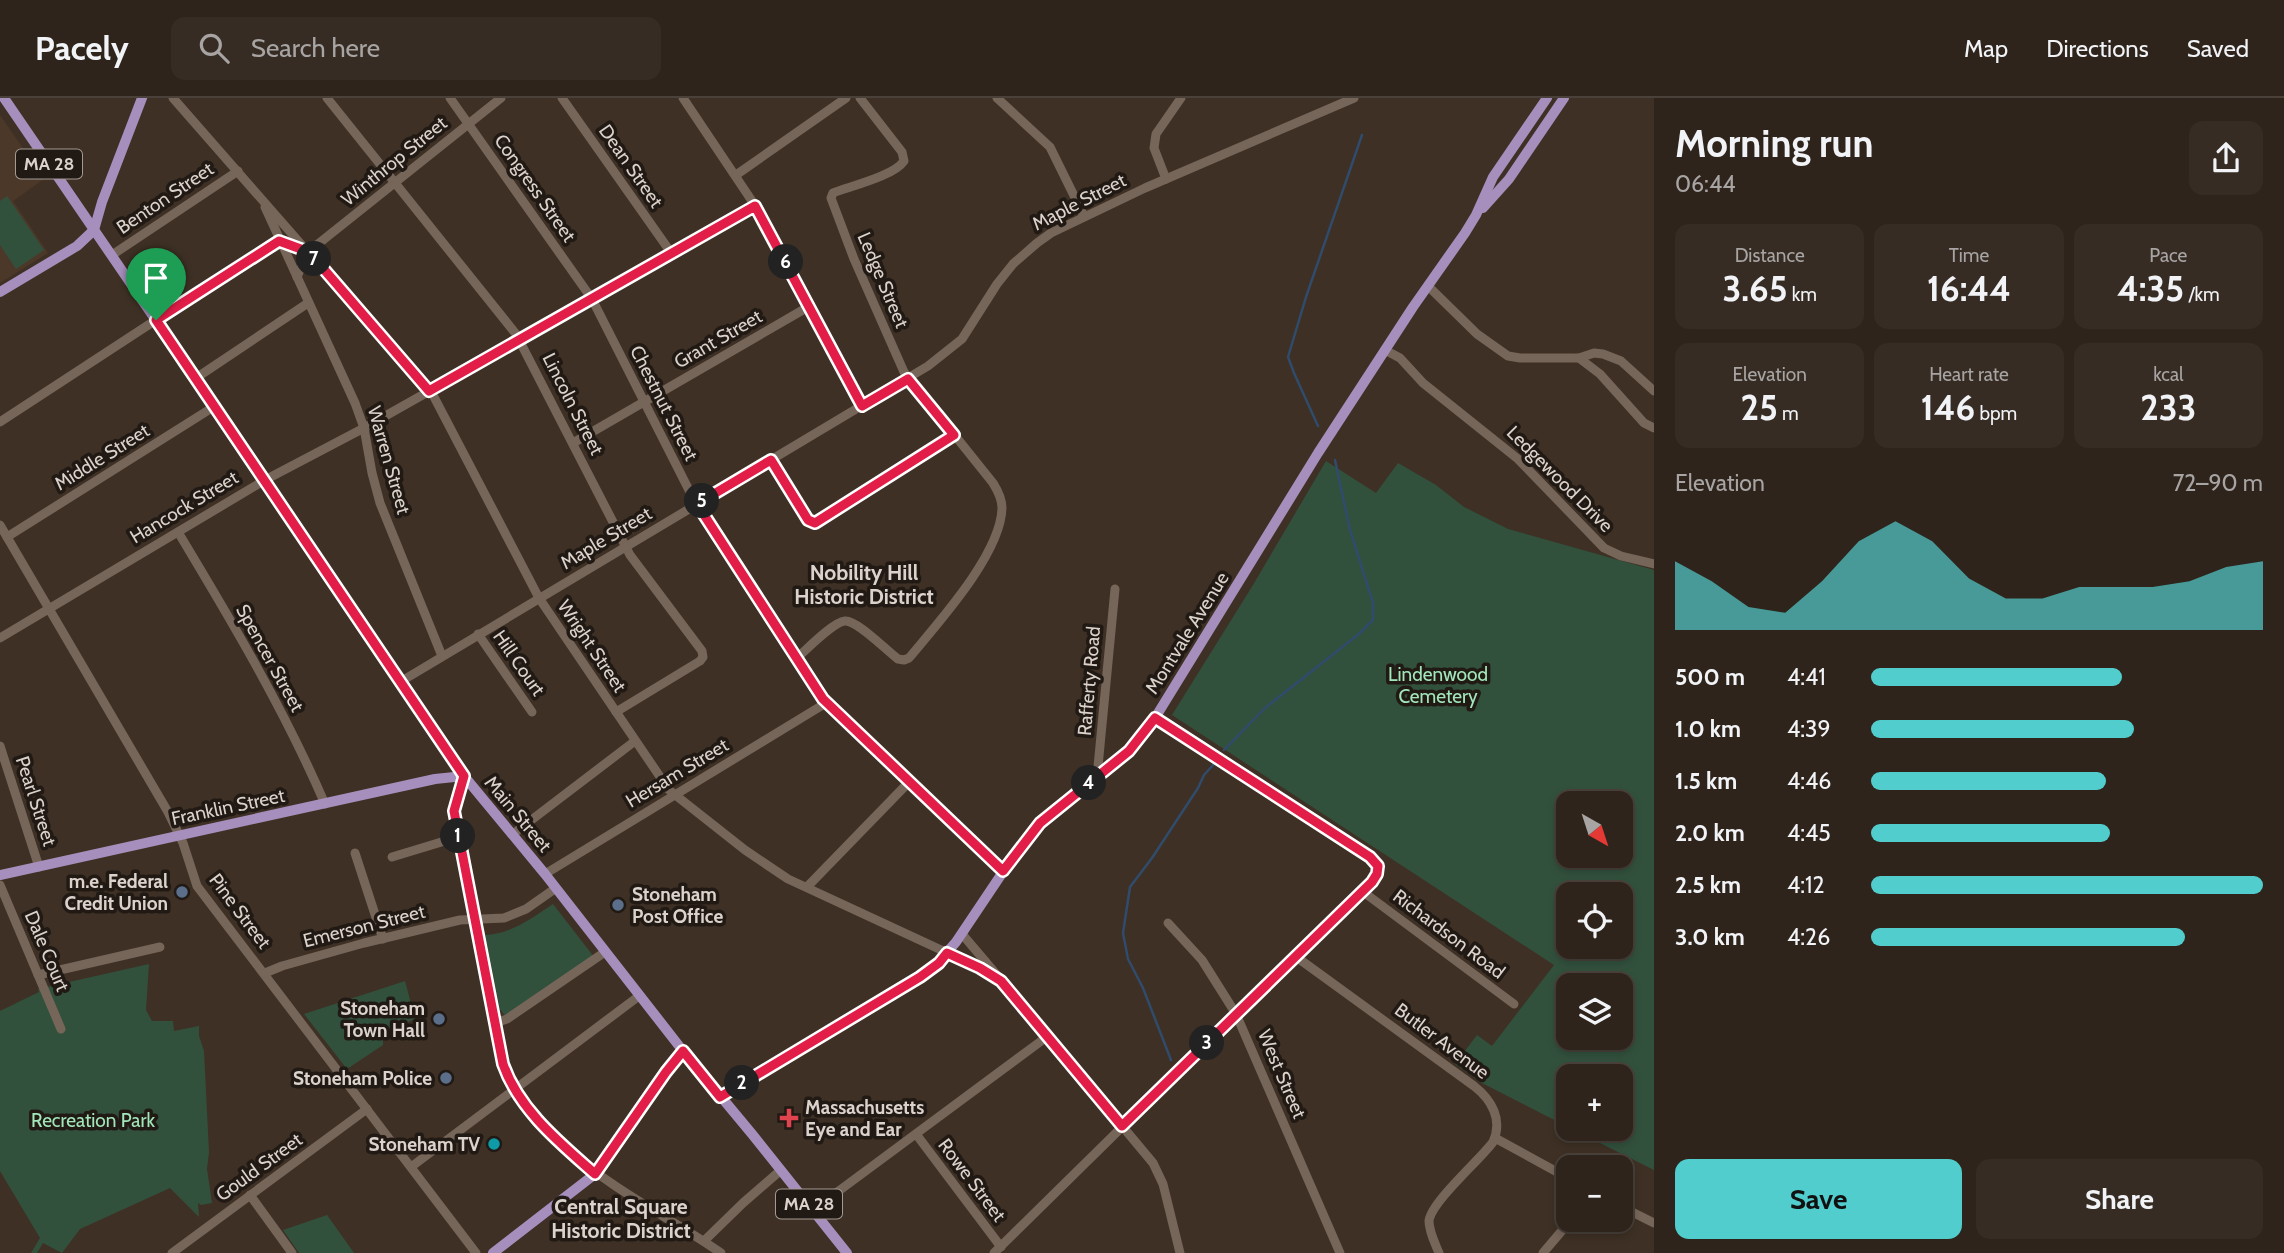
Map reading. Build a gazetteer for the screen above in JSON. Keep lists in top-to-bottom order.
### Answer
{
  "streets": {
    "main road": [
      "MA 28",
      "Montvale Avenue",
      "Franklin Street",
      "Main Street"
    ],
    "street": [
      "Winthrop Street",
      "Dean Street",
      "Congress Street",
      "Benton Street",
      "Maple Street",
      "Ledge Street",
      "Grant Street",
      "Chestnut Street",
      "Lincoln Street",
      "Middle Street",
      "Warren Street",
      "Ledgewood Drive",
      "Hancock Street",
      "Wright Street",
      "Spencer Street",
      "Hill Court",
      "Rafferty Road",
      "Hersam Street",
      "Pearl Street",
      "Pine Street",
      "Emerson Street",
      "Richardson Road",
      "Dale Court",
      "Butler Avenue",
      "West Street",
      "Gould Street",
      "Rowe Street"
    ]
  },
  "crossings": [
    ["Winthrop Street", "Congress Street"],
    ["Winthrop Street", "Lincoln Street"],
    ["Winthrop Street", "Warren Street"],
    ["Winthrop Street", "Wright Street"],
    ["Dean Street", "Hancock Street"],
    ["Congress Street", "Chestnut Street"],
    ["Congress Street", "Hancock Street"],
    ["Benton Street", "Warren Street"],
    ["Benton Street", "Main Street"],
    ["Maple Street", "Ledge Street"],
    ["Maple Street", "Chestnut Street"],
    ["Maple Street", "Lincoln Street"],
    ["Maple Street", "Warren Street"],
    ["Maple Street", "Wright Street"],
    ["Maple Street", "Hill Court"],
    ["Maple Street", "Main Street"],
    ["Ledge Street", "Chestnut Street"],
    ["Grant Street", "Chestnut Street"],
    ["Grant Street", "Lincoln Street"],
    ["Chestnut Street", "Hancock Street"],
    ["Chestnut Street", "Montvale Avenue"],
    ["Chestnut Street", "Hersam Street"],
    ["Lincoln Street", "Hancock Street"],
    ["Lincoln Street", "Wright Street"],
    ["Middle Street", "Main Street"],
    ["Middle Street", "Pine Street"],
    ["Warren Street", "Hancock Street"],
    ["Warren Street", "Wright Street"],
    ["Ledgewood Drive", "Montvale Avenue"],
    ["Hancock Street", "Wright Street"],
    ["Hancock Street", "Spencer Street"],
    ["Hancock Street", "Main Street"],
    ["Hancock Street", "Pine Street"],
    ["Montvale Avenue", "Wright Street"],
    ["Montvale Avenue", "Rafferty Road"],
    ["Montvale Avenue", "Main Street"],
    ["Wright Street", "Hersam Street"],
    ["Spencer Street", "Franklin Street"],
    ["Hersam Street", "Main Street"],
    ["Pearl Street", "Franklin Street"],
    ["Franklin Street", "Main Street"],
    ["Franklin Street", "Pine Street"],
    ["Main Street", "Emerson Street"],
    ["Pine Street", "Emerson Street"],
    ["Pine Street", "Gould Street"]
  ],
  "districts": ["Nobility Hill Historic District", "Central Square Historic District"],
  "parks": ["Lindenwood Cemetery", "Recreation Park"],
  "places": {
    "other": [
      "m.e. Federal Credit Union",
      "Stoneham Post Office",
      "Stoneham Town Hall",
      "Stoneham Police",
      "Stoneham TV"
    ],
    "health": ["Massachusetts Eye and Ear"]
  },
  "north": "bottom right",
  "page": {
    "header": "Pacely",
    "search": "Search here",
    "nav": ["Map", "Directions", "Saved"],
    "heading": ["Morning run", "06:44"],
    "stats": [
      ["Distance", "3.65 km"],
      ["Time", "16:44"],
      ["Pace", "4:35 /km"],
      ["Elevation", "25 m"],
      ["Heart rate", "146 bpm"],
      ["kcal", "233"]
    ],
    "pins": [
      "7",
      "6",
      "5",
      "4",
      "1",
      "3",
      "2"
    ],
    "chart": ["Elevation", "72–90 m"],
    "list": [
      {
        "name": "500 m",
        "note": "4:41"
      },
      {
        "name": "1.0 km",
        "note": "4:39"
      },
      {
        "name": "1.5 km",
        "note": "4:46"
      },
      {
        "name": "2.0 km",
        "note": "4:45"
      },
      {
        "name": "2.5 km",
        "note": "4:12"
      },
      {
        "name": "3.0 km",
        "note": "4:26"
      }
    ],
    "map_buttons": ["+", "−"],
    "buttons": ["Save", "Share"]
  }
}
